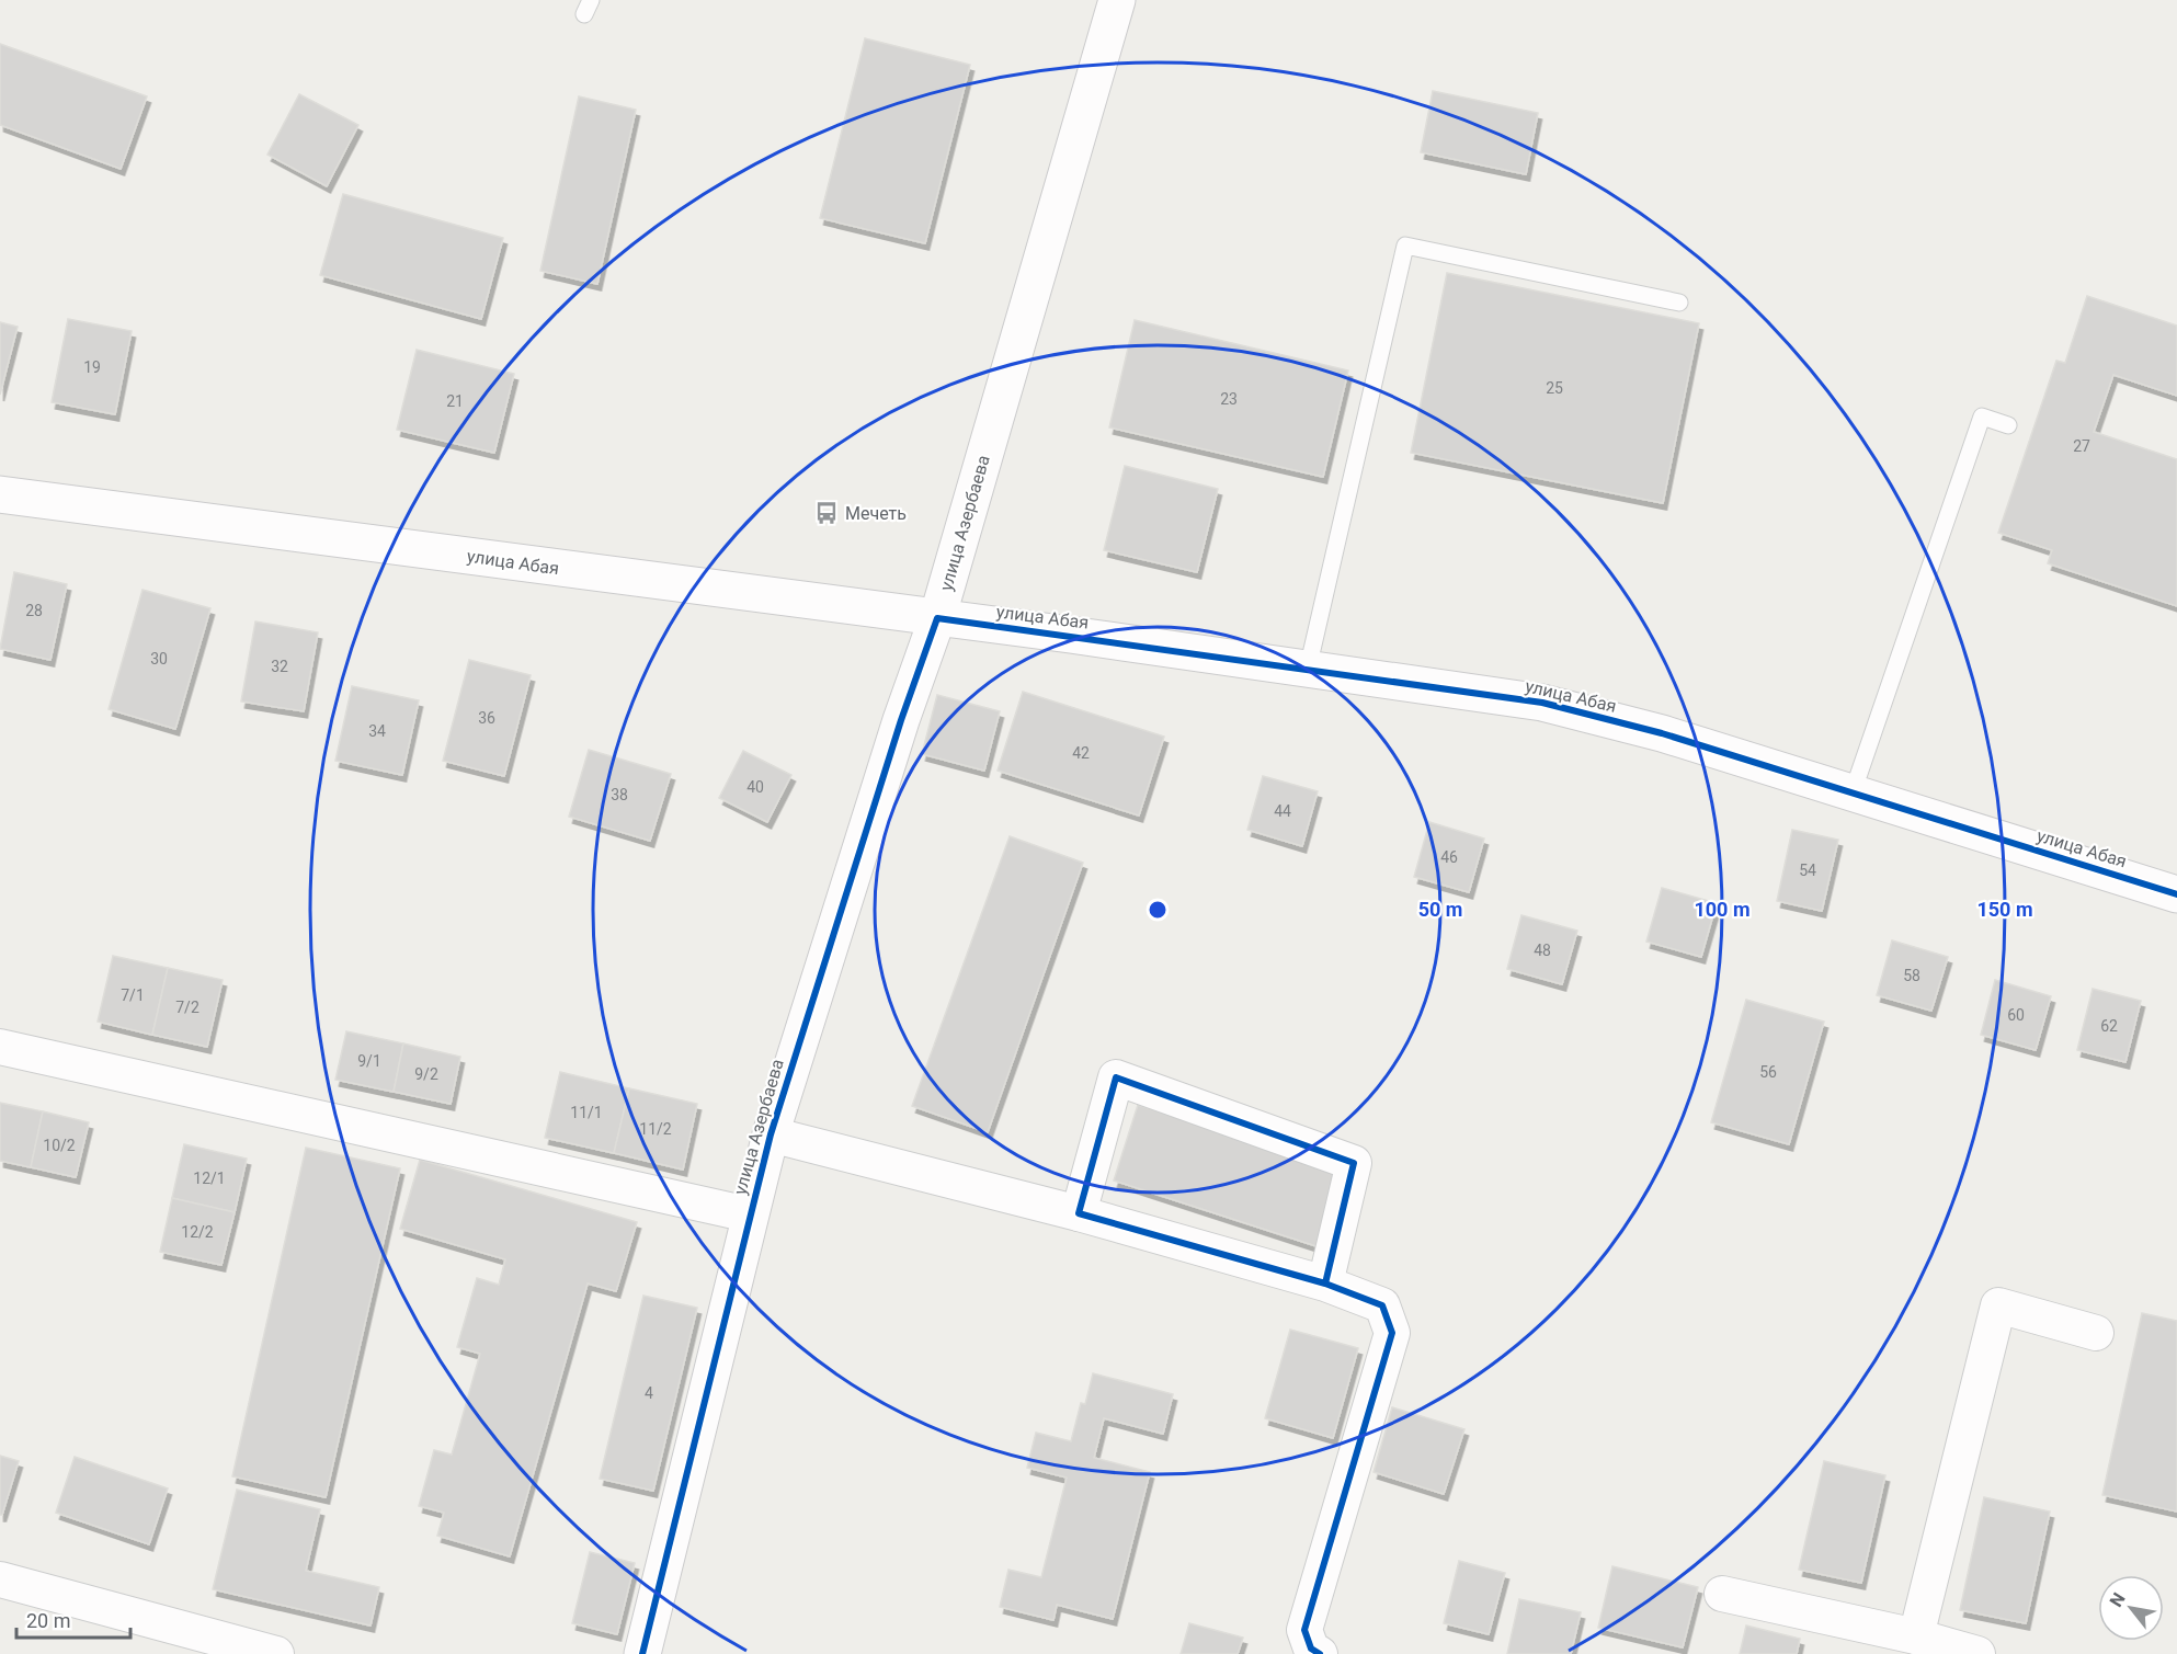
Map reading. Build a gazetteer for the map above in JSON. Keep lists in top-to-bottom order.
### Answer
{
  "streets": {
    "street": ["улица Азербаева", "улица Абая"]
  },
  "crossings": [
    ["улица Азербаева", "улица Абая"]
  ],
  "places": {
    "bus stop": ["Мечеть"]
  },
  "house_numbers": [
    "19",
    "25",
    "23",
    "21",
    "27",
    "28",
    "30",
    "32",
    "36",
    "34",
    "42",
    "40",
    "38",
    "44",
    "46",
    "54",
    "48",
    "58",
    "7/1",
    "7/2",
    "60",
    "62",
    "9/1",
    "56",
    "9/2",
    "11/1",
    "11/2",
    "10/2",
    "12/1",
    "12/2",
    "4"
  ],
  "scale_bar": "20 m",
  "north": "top left",
  "rings": ["50 m", "100 m", "150 m"]
}
